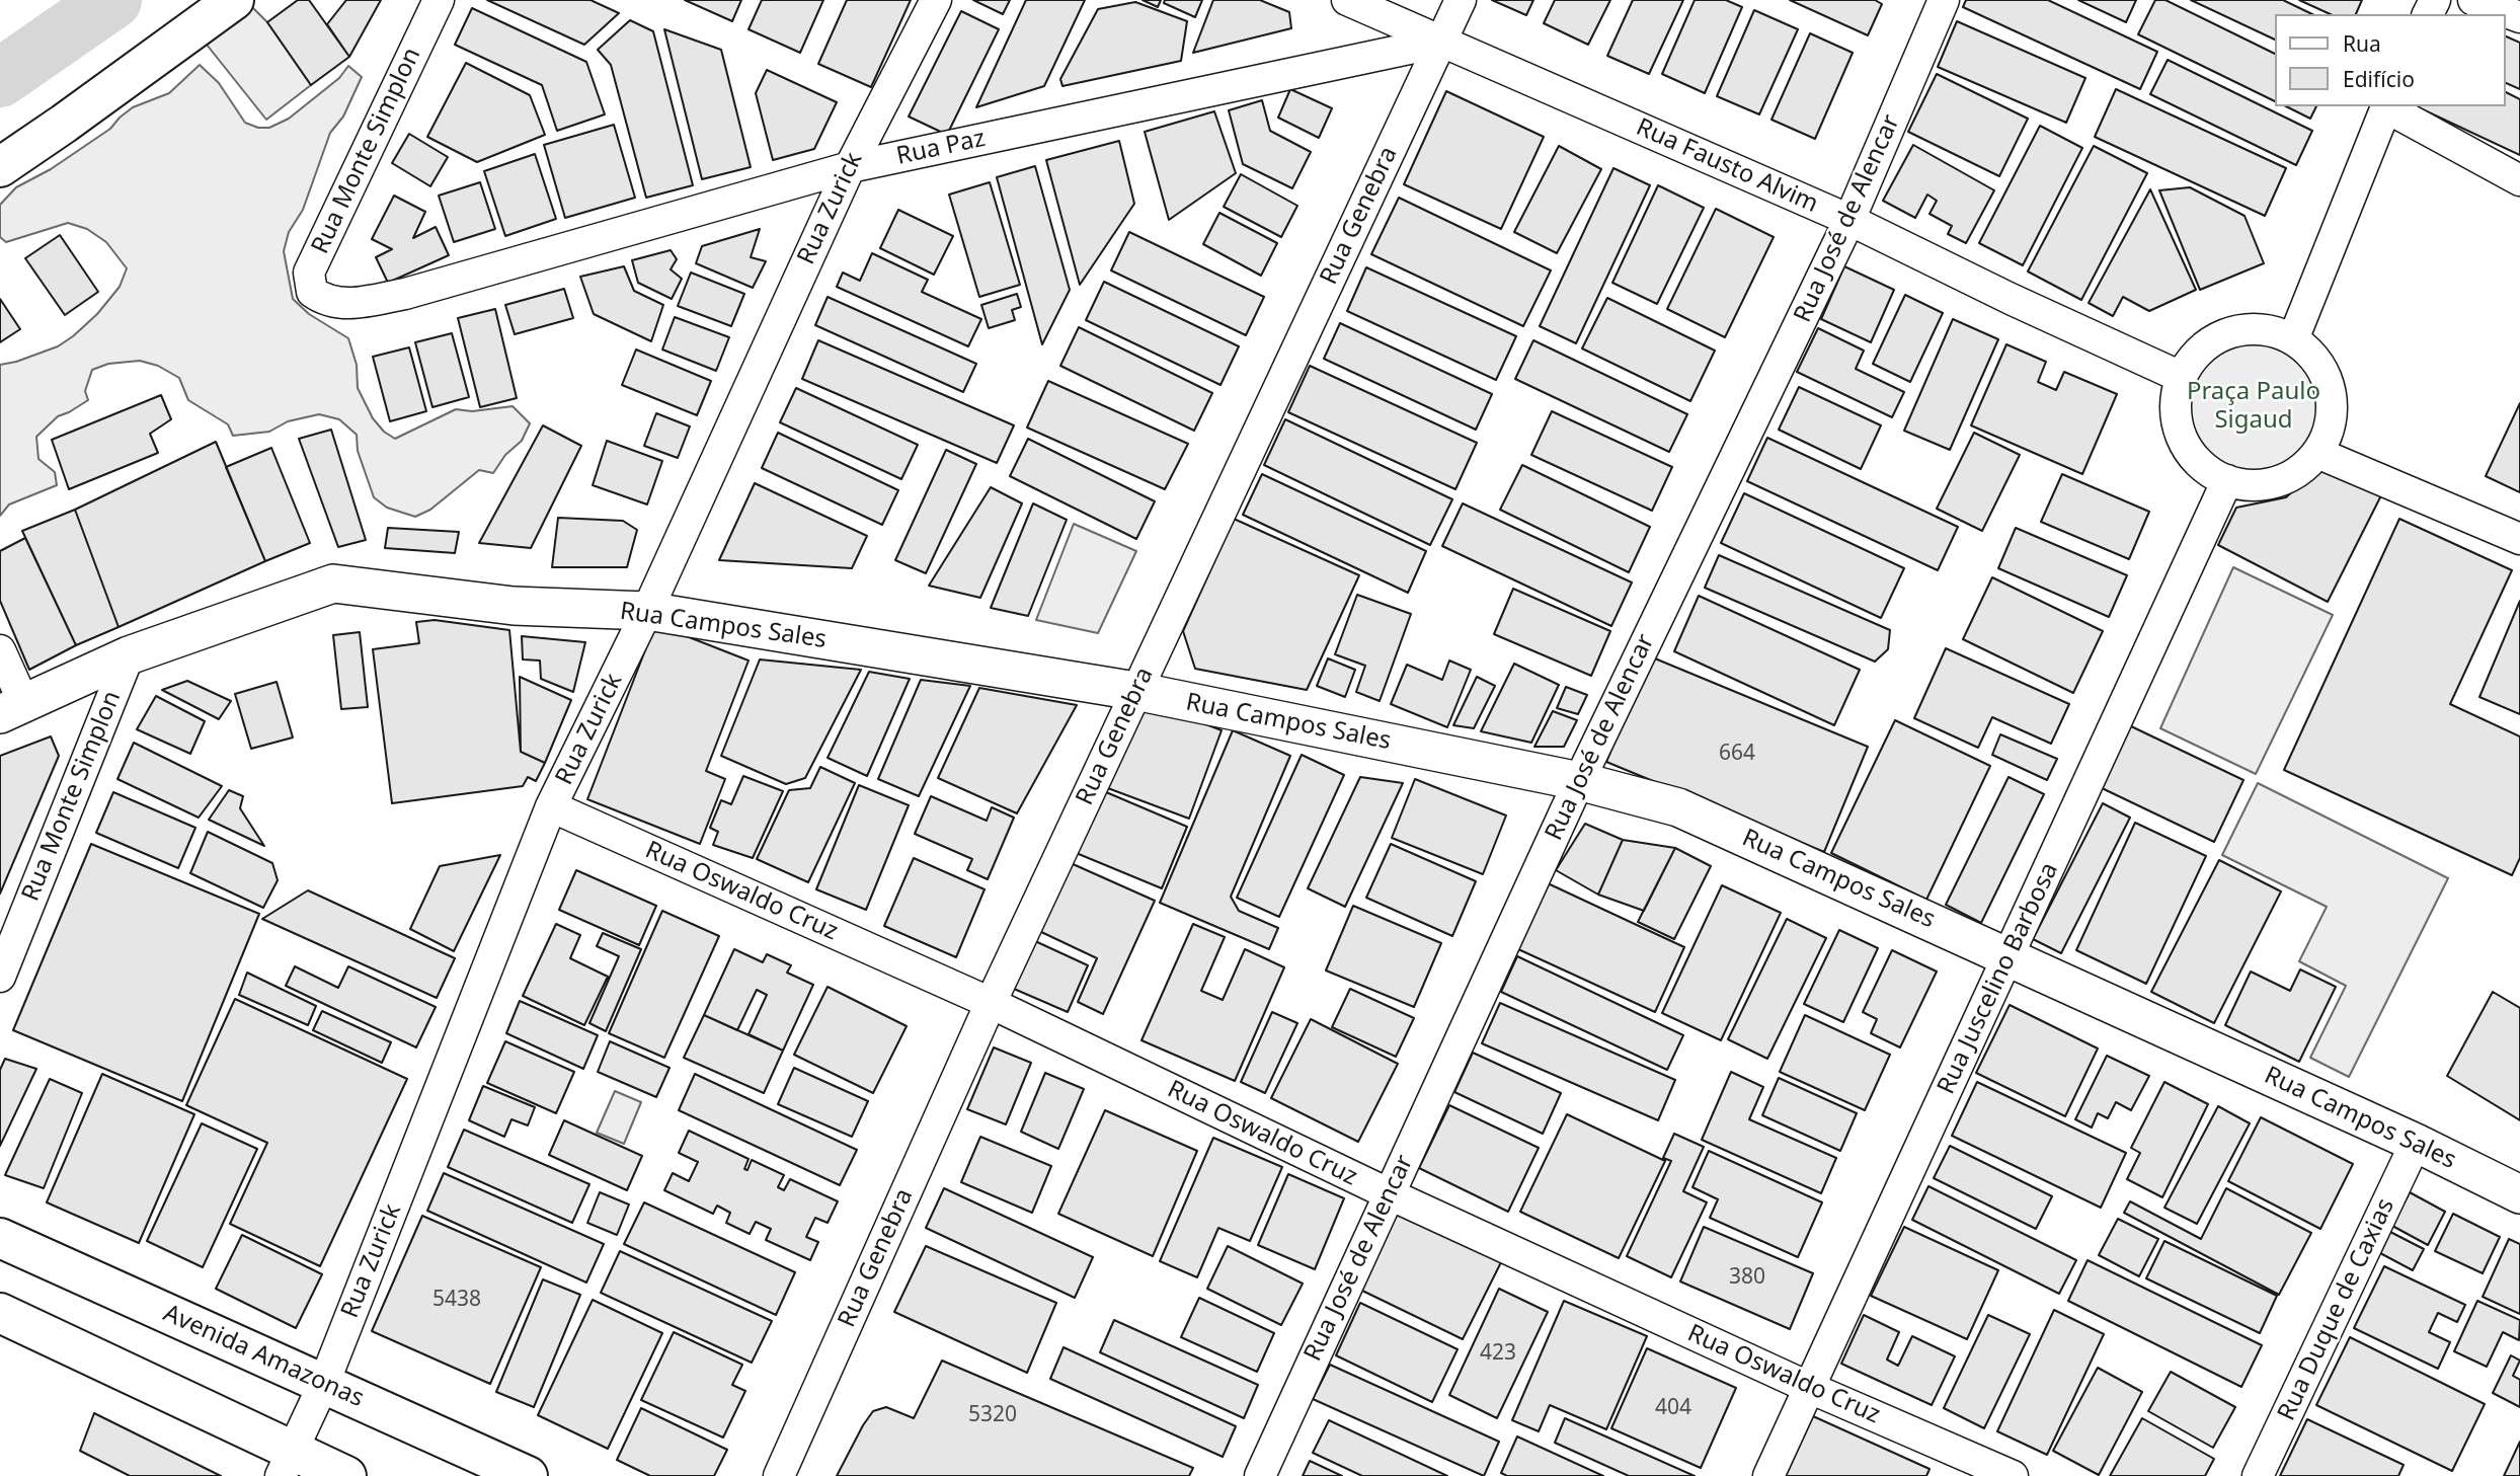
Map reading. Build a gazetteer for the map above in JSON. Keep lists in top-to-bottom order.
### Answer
{
  "streets": {
    "main road": ["Avenida Amazonas"],
    "street": [
      "Rua Paz",
      "Rua Monte Simplon",
      "Rua Fausto Alvim",
      "Rua Zurick",
      "Rua Genebra",
      "Rua José de Alencar",
      "Rua Campos Sales",
      "Rua Oswaldo Cruz",
      "Rua Juscelino Barbosa",
      "Rua Duque de Caxias"
    ]
  },
  "crossings": [
    ["Rua Paz", "Rua Monte Simplon"],
    ["Rua Paz", "Rua Fausto Alvim"],
    ["Rua Paz", "Rua Zurick"],
    ["Rua Paz", "Rua Genebra"],
    ["Rua Monte Simplon", "Rua Campos Sales"],
    ["Rua Fausto Alvim", "Rua Genebra"],
    ["Rua Fausto Alvim", "Rua José de Alencar"],
    ["Rua Fausto Alvim", "Rua Juscelino Barbosa"],
    ["Rua Zurick", "Rua Campos Sales"],
    ["Rua Zurick", "Rua Oswaldo Cruz"],
    ["Rua Zurick", "Avenida Amazonas"],
    ["Rua Genebra", "Rua Campos Sales"],
    ["Rua Genebra", "Rua Oswaldo Cruz"],
    ["Rua José de Alencar", "Rua Campos Sales"],
    ["Rua José de Alencar", "Rua Oswaldo Cruz"],
    ["Rua Campos Sales", "Rua Juscelino Barbosa"],
    ["Rua Campos Sales", "Rua Duque de Caxias"],
    ["Rua Oswaldo Cruz", "Rua Juscelino Barbosa"]
  ],
  "parks": ["Praça Paulo Sigaud"],
  "house_numbers": [
    "664",
    "380",
    "5438",
    "423",
    "404",
    "5320"
  ],
  "legend": ["Rua", "Edifício"]
}
